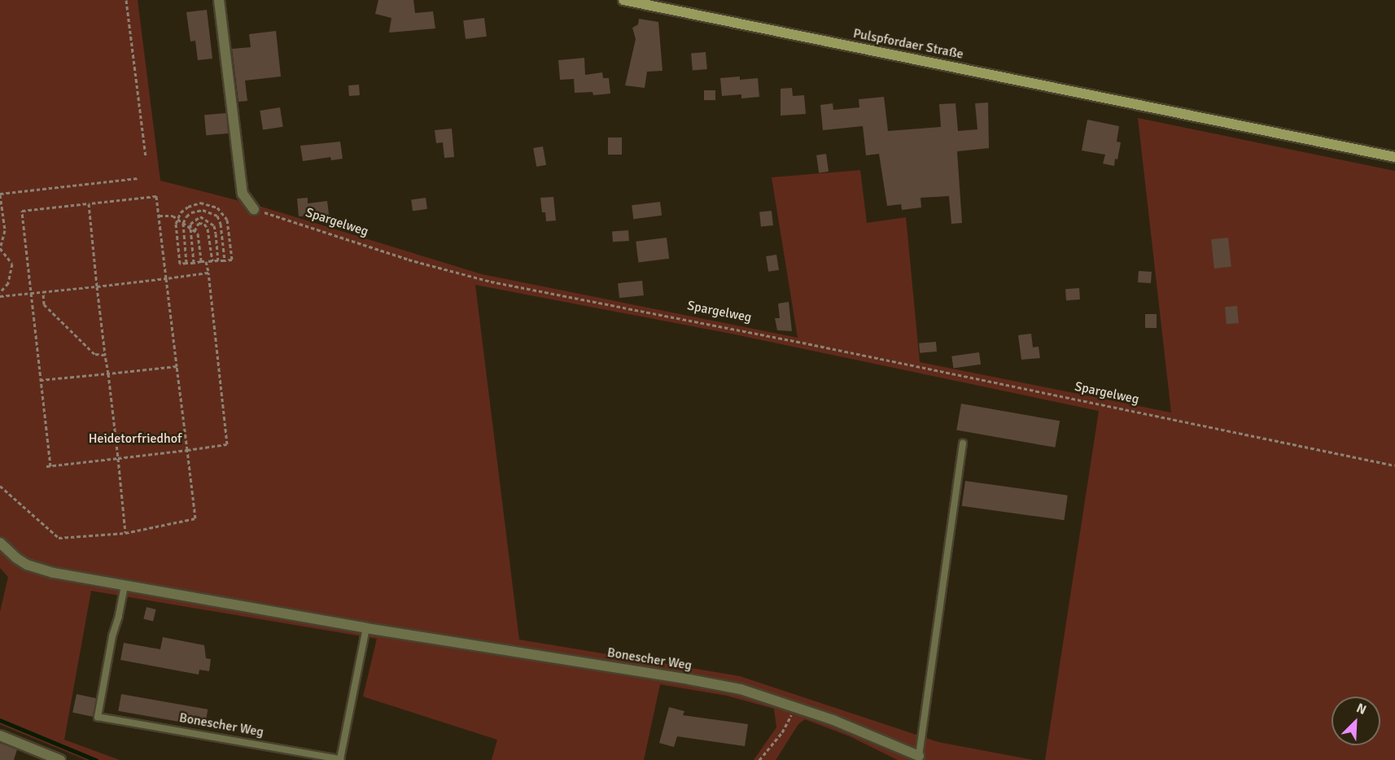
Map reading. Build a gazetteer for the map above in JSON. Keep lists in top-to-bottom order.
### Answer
{
  "streets": {
    "main road": ["Pulspfordaer Straße"],
    "street": ["Bonescher Weg"],
    "path": ["Spargelweg"]
  },
  "parks": ["Heidetorfriedhof"],
  "north": "top right"
}
